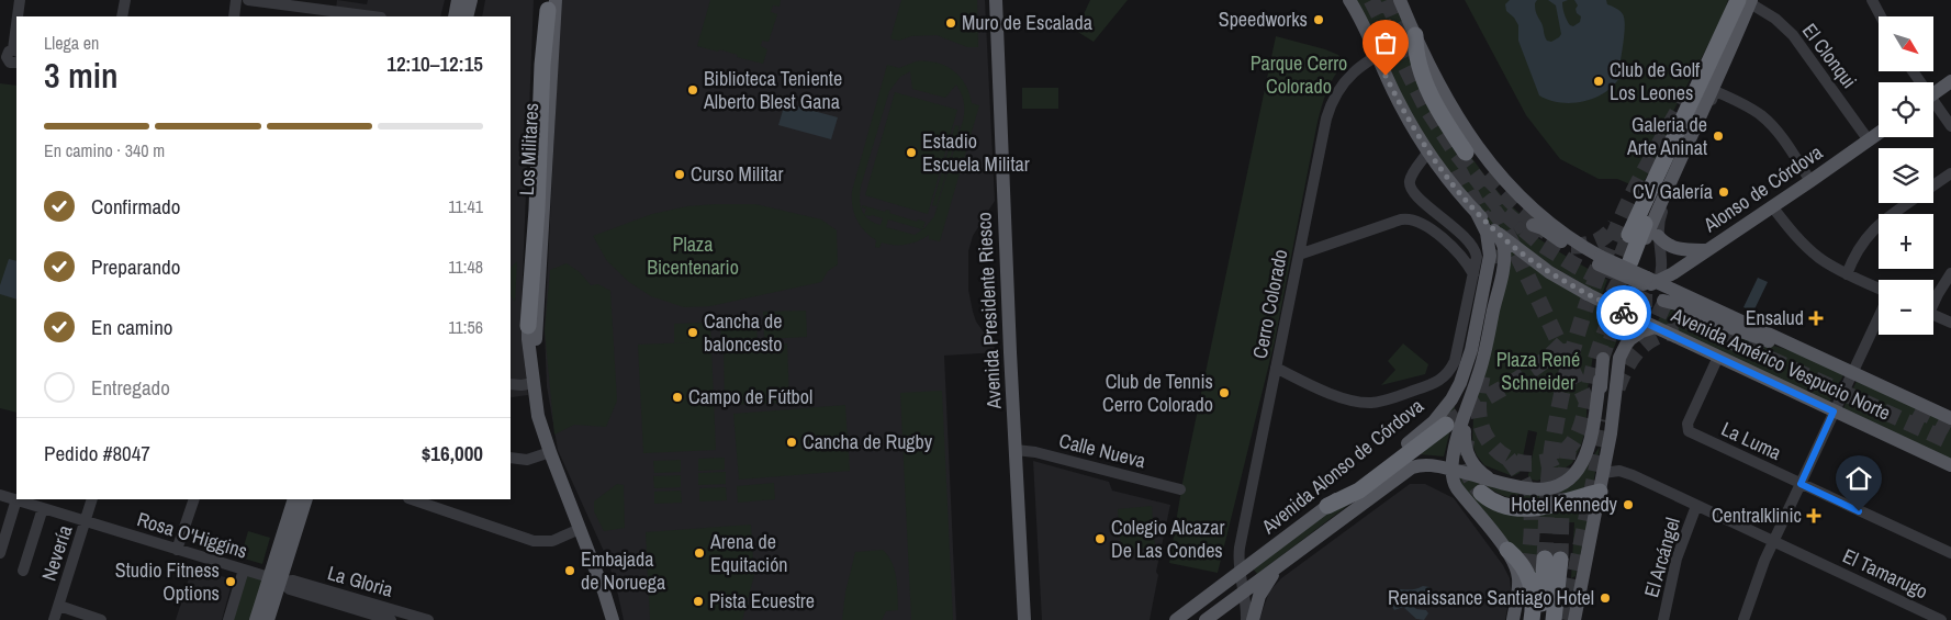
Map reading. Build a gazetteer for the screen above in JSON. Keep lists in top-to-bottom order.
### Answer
{
  "streets": {
    "main road": [
      "Los Militares",
      "Alonso de Córdova",
      "Avenida Presidente Riesco",
      "Avenida Américo Vespucio Norte",
      "Avenida Alonso de Córdova"
    ],
    "street": [
      "El Clonqui",
      "Cerro Colorado",
      "La Luma",
      "Calle Nueva",
      "Rosa O'Higgins",
      "Nevería",
      "El Arcángel",
      "El Tamarugo",
      "La Gloria"
    ]
  },
  "crossings": [
    ["El Clonqui", "Alonso de Córdova"],
    ["Alonso de Córdova", "Avenida Américo Vespucio Norte"],
    ["Cerro Colorado", "Avenida Américo Vespucio Norte"],
    ["Cerro Colorado", "Avenida Alonso de Córdova"],
    ["Avenida Presidente Riesco", "Calle Nueva"],
    ["Avenida Américo Vespucio Norte", "La Luma"],
    ["Avenida Américo Vespucio Norte", "Avenida Alonso de Córdova"],
    ["Rosa O'Higgins", "Nevería"],
    ["Rosa O'Higgins", "La Gloria"],
    ["El Arcángel", "El Tamarugo"]
  ],
  "parks": ["Parque Cerro Colorado", "Plaza Bicentenario", "Plaza René Schneider"],
  "places": {
    "other": [
      "Speedworks",
      "Muro de Escalada",
      "Club de Golf Los Leones",
      "Biblioteca Teniente Alberto Blest Gana",
      "Galeria de Arte Aninat",
      "Estadio Escuela Militar",
      "Curso Militar",
      "CV Galería",
      "Cancha de baloncesto",
      "Club de Tennis Cerro Colorado",
      "Campo de Fútbol",
      "Cancha de Rugby",
      "Hotel Kennedy",
      "Colegio Alcazar De Las Condes",
      "Arena de Equitación",
      "Embajada de Noruega",
      "Studio Fitness Options",
      "Renaissance Santiago Hotel",
      "Pista Ecuestre"
    ],
    "health": ["Ensalud", "Centralklinic"]
  },
  "north": "bottom right",
  "page": {
    "map_buttons": ["+", "−"],
    "heading": ["3 min", "Llega en", "12:10–12:15"],
    "panel": ["Pedido #8047", "$16,000"],
    "bar": "En camino · 340 m",
    "list": [
      ["Confirmado", "11:41"],
      ["Preparando", "11:48"],
      ["En camino", "11:56"],
      "Entregado"
    ]
  }
}
